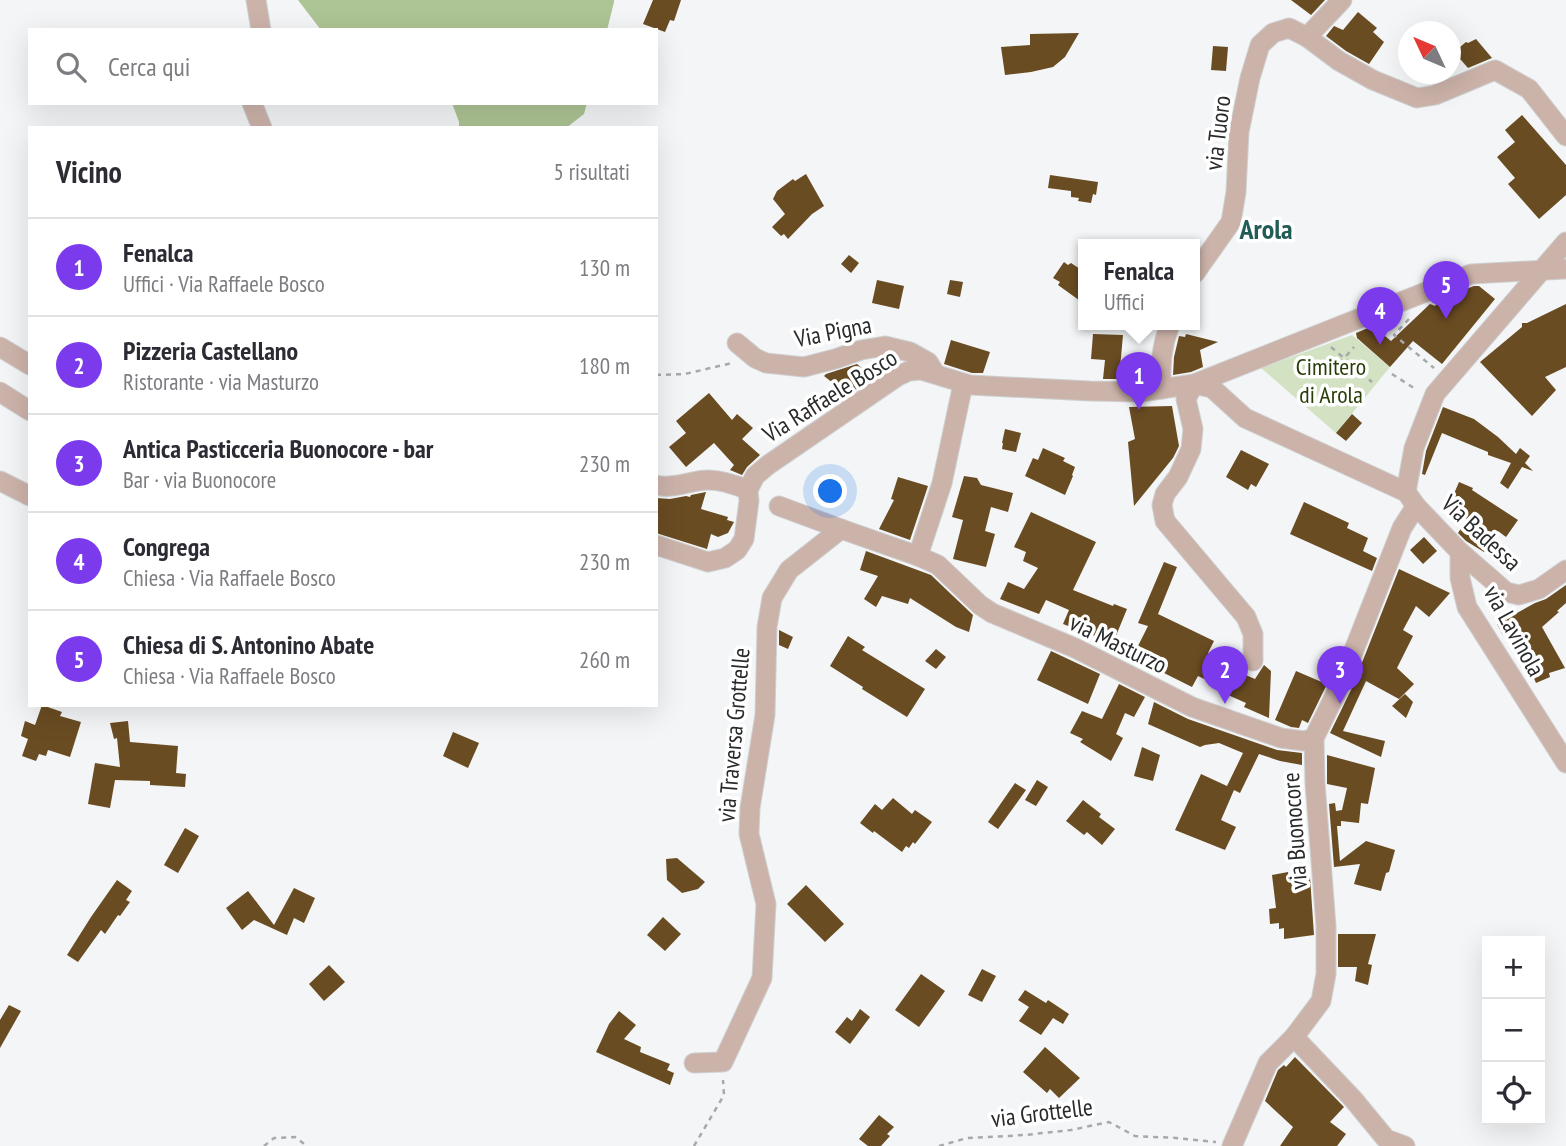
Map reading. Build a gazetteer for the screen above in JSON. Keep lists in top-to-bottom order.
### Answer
{
  "streets": {
    "street": [
      "via Tuoro",
      "Via Pigna",
      "Via Raffaele Bosco",
      "Via Badessa",
      "via Lavinola",
      "via Masturzo",
      "via Traversa Grottelle",
      "via Buonocore"
    ],
    "path": ["via Grottelle"]
  },
  "crossings": [
    ["Via Pigna", "Via Raffaele Bosco"],
    ["Via Badessa", "via Lavinola"],
    ["Via Badessa", "via Buonocore"],
    ["via Masturzo", "via Buonocore"],
    ["via Buonocore", "via Grottelle"]
  ],
  "districts": ["Arola"],
  "parks": ["Cimitero di Arola"],
  "north": "top left",
  "page": {
    "search": "Cerca qui",
    "heading": ["Vicino", "5 risultati"],
    "list": [
      {
        "mark": "1",
        "name": "Fenalca",
        "note": "Uffici · Via Raffaele Bosco",
        "value": "130 m"
      },
      {
        "mark": "2",
        "name": "Pizzeria Castellano",
        "note": "Ristorante · via Masturzo",
        "value": "180 m"
      },
      {
        "mark": "3",
        "name": "Antica Pasticceria Buonocore - bar",
        "note": "Bar · via Buonocore",
        "value": "230 m"
      },
      {
        "mark": "4",
        "name": "Congrega",
        "note": "Chiesa · Via Raffaele Bosco",
        "value": "230 m"
      },
      {
        "mark": "5",
        "name": "Chiesa di S. Antonino Abate",
        "note": "Chiesa · Via Raffaele Bosco",
        "value": "260 m"
      }
    ],
    "popup": ["Fenalca", "Uffici"],
    "pins": [
      "5",
      "4",
      "1",
      "2",
      "3"
    ],
    "map_buttons": ["+", "−"]
  }
}
